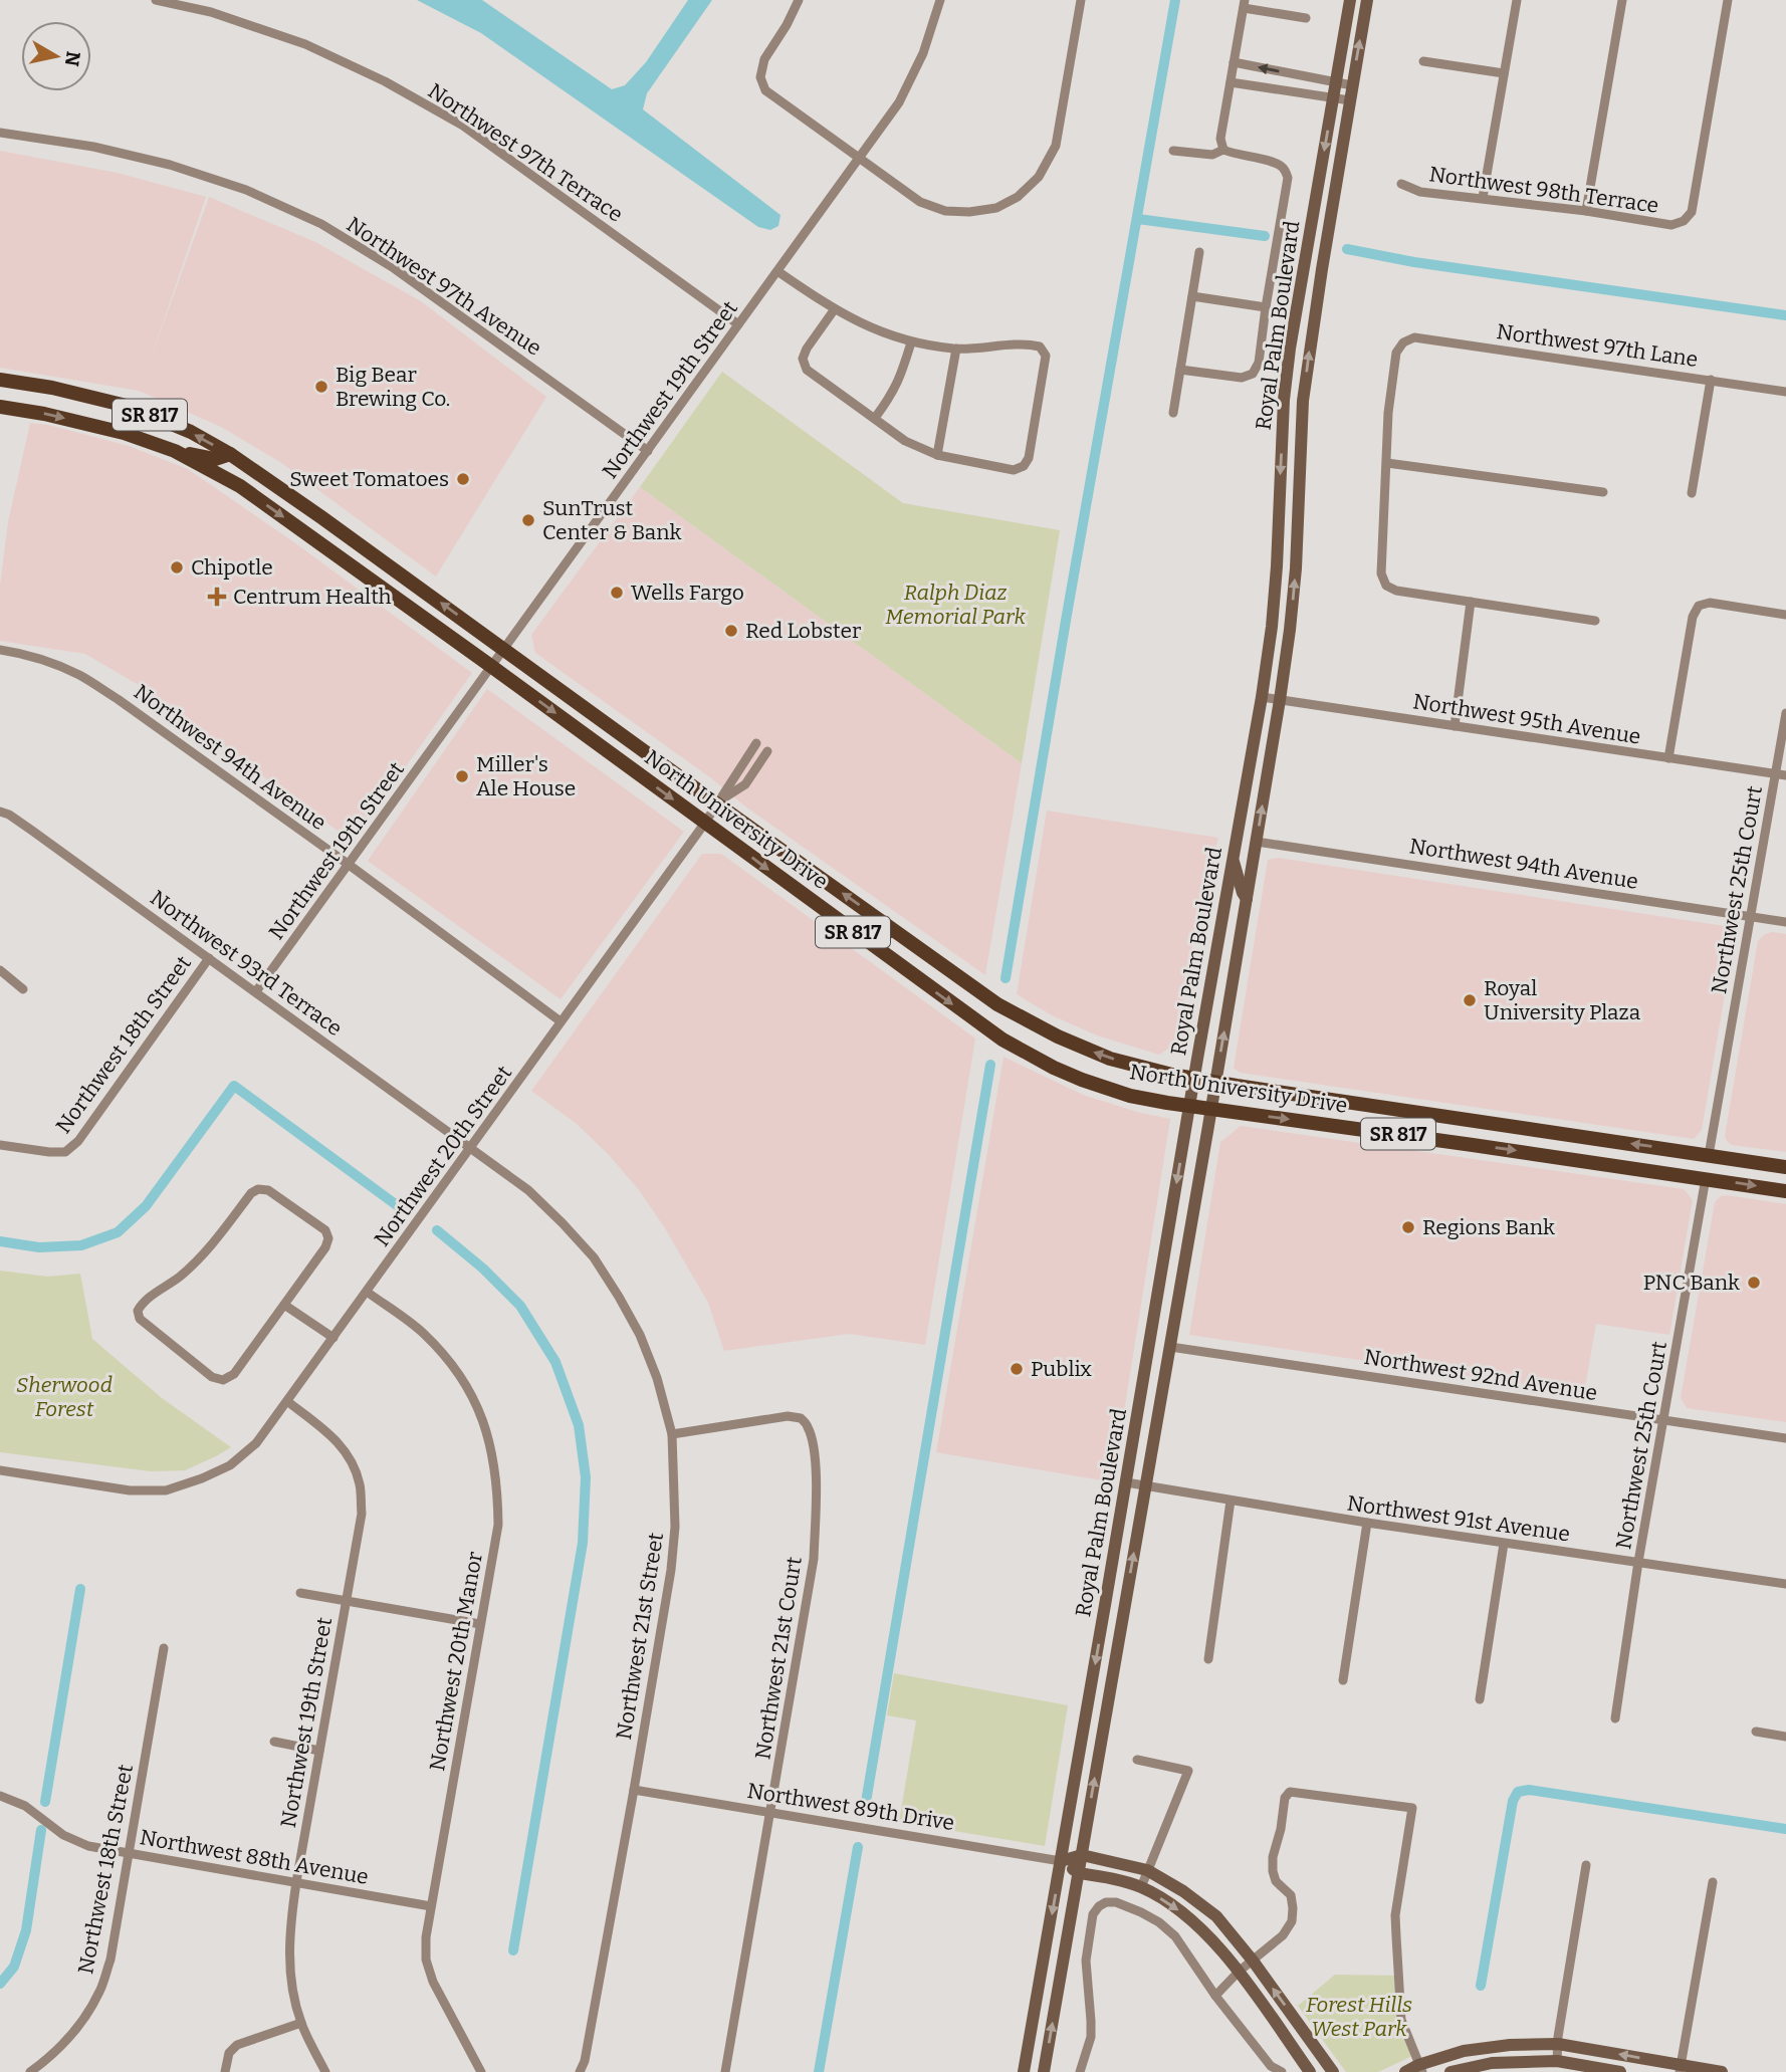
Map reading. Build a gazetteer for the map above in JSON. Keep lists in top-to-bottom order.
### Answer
{
  "streets": {
    "main road": [
      "Royal Palm Boulevard",
      "SR 817",
      "North University Drive",
      "Northwest 89th Drive"
    ],
    "street": [
      "Northwest 97th Terrace",
      "Northwest 98th Terrace",
      "Northwest 97th Avenue",
      "Northwest 97th Lane",
      "Northwest 19th Street",
      "Northwest 95th Avenue",
      "Northwest 94th Avenue",
      "Northwest 25th Court",
      "Northwest 93rd Terrace",
      "Northwest 18th Street",
      "Northwest 20th Street",
      "Northwest 92nd Avenue",
      "Northwest 91st Avenue",
      "Northwest 21st Street",
      "Northwest 21st Court",
      "Northwest 20th Manor",
      "Northwest 88th Avenue"
    ]
  },
  "crossings": [
    ["Northwest 97th Terrace", "Northwest 19th Street"],
    ["Northwest 97th Avenue", "Northwest 19th Street"],
    ["Royal Palm Boulevard", "Northwest 95th Avenue"],
    ["Royal Palm Boulevard", "Northwest 94th Avenue"],
    ["Royal Palm Boulevard", "North University Drive"],
    ["Royal Palm Boulevard", "Northwest 92nd Avenue"],
    ["Royal Palm Boulevard", "Northwest 91st Avenue"],
    ["Royal Palm Boulevard", "Northwest 89th Drive"],
    ["Northwest 19th Street", "Northwest 94th Avenue"],
    ["Northwest 19th Street", "North University Drive"],
    ["Northwest 19th Street", "Northwest 93rd Terrace"],
    ["Northwest 19th Street", "Northwest 20th Street"],
    ["Northwest 19th Street", "Northwest 88th Avenue"],
    ["Northwest 95th Avenue", "Northwest 25th Court"],
    ["Northwest 94th Avenue", "Northwest 25th Court"],
    ["Northwest 94th Avenue", "Northwest 20th Street"],
    ["North University Drive", "Northwest 25th Court"],
    ["North University Drive", "Northwest 20th Street"],
    ["Northwest 25th Court", "Northwest 92nd Avenue"],
    ["Northwest 25th Court", "Northwest 91st Avenue"],
    ["Northwest 93rd Terrace", "Northwest 18th Street"],
    ["Northwest 93rd Terrace", "Northwest 20th Street"],
    ["Northwest 93rd Terrace", "Northwest 21st Street"],
    ["Northwest 18th Street", "Northwest 88th Avenue"],
    ["Northwest 20th Street", "Northwest 21st Street"],
    ["Northwest 20th Street", "Northwest 20th Manor"],
    ["Northwest 21st Street", "Northwest 21st Court"],
    ["Northwest 21st Street", "Northwest 89th Drive"],
    ["Northwest 21st Court", "Northwest 89th Drive"],
    ["Northwest 20th Manor", "Northwest 88th Avenue"]
  ],
  "parks": ["Ralph Diaz Memorial Park", "Sherwood Forest", "Forest Hills West Park"],
  "places": {
    "other": [
      "Big Bear Brewing Co.",
      "Sweet Tomatoes",
      "SunTrust Center & Bank",
      "Chipotle",
      "Wells Fargo",
      "Red Lobster",
      "Miller's Ale House",
      "Royal University Plaza",
      "Regions Bank",
      "PNC Bank",
      "Publix"
    ],
    "health": ["Centrum Health"]
  },
  "north": "right"
}
